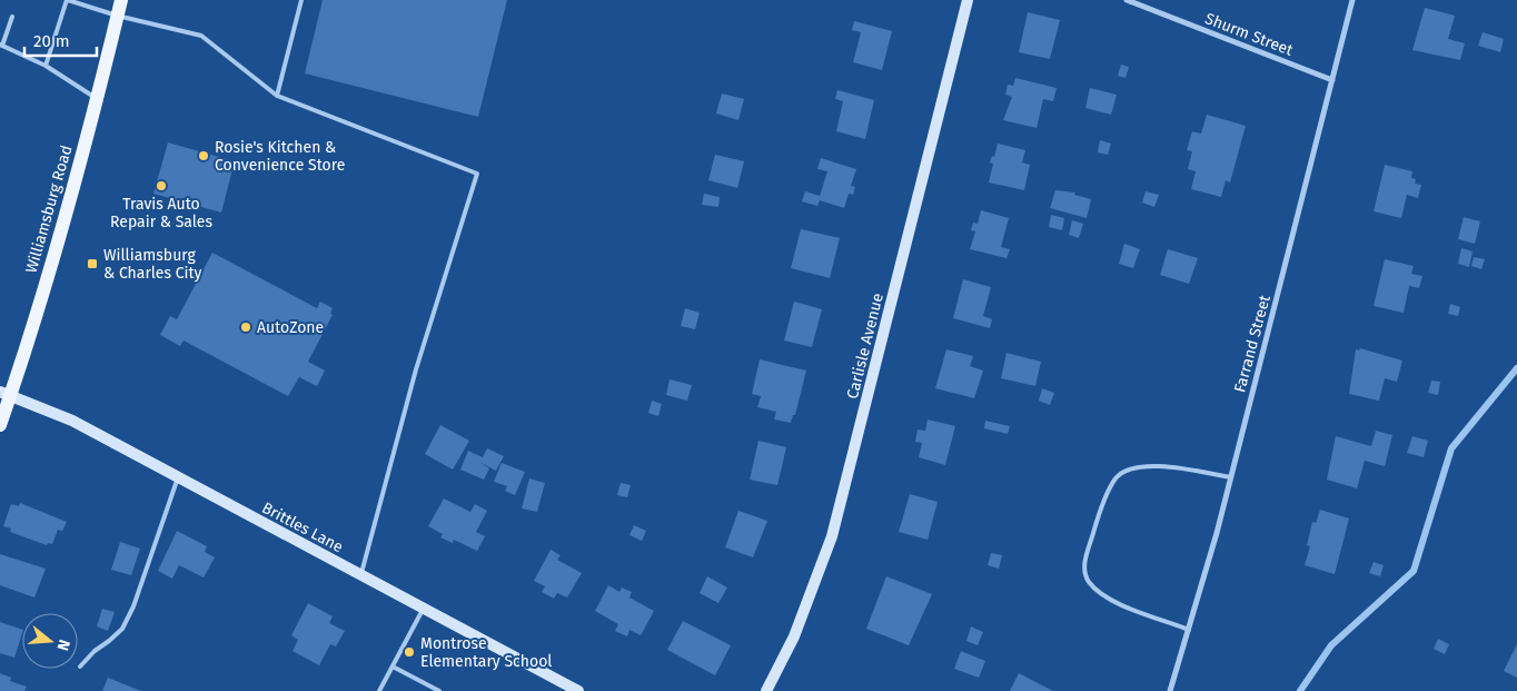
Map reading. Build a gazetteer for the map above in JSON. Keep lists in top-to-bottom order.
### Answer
{
  "streets": {
    "main road": ["Williamsburg Road"],
    "street": [
      "Shurm Street",
      "Farrand Street",
      "Carlisle Avenue",
      "Brittles Lane"
    ]
  },
  "crossings": [
    ["Shurm Street", "Farrand Street"],
    ["Williamsburg Road", "Brittles Lane"]
  ],
  "places": {
    "other": [
      "Rosie's Kitchen & Convenience Store",
      "Travis Auto Repair & Sales",
      "AutoZone",
      "Montrose Elementary School"
    ],
    "transit": ["Williamsburg & Charles City"]
  },
  "scale_bar": "20 m",
  "north": "right"
}
